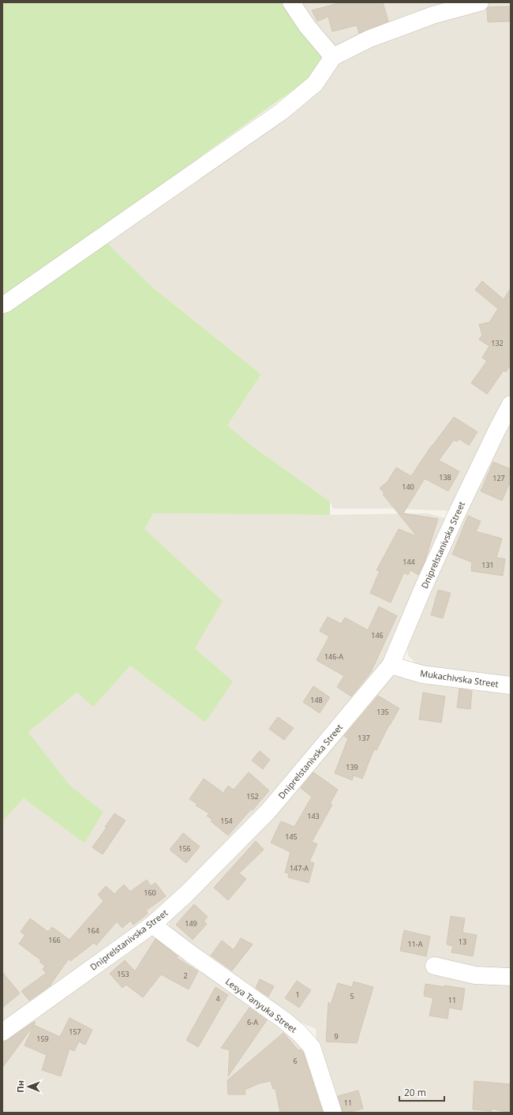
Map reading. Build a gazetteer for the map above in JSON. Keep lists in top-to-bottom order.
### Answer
{
  "streets": {
    "street": ["Dniprelstanivska Street", "Mukachivska Street", "Lesya Tanyuka Street"]
  },
  "crossings": [
    ["Dniprelstanivska Street", "Mukachivska Street"],
    ["Dniprelstanivska Street", "Lesya Tanyuka Street"]
  ],
  "house_numbers": [
    "132",
    "138",
    "127",
    "140",
    "144",
    "131",
    "146",
    "146-А",
    "148",
    "135",
    "137",
    "139",
    "152",
    "143",
    "154",
    "145",
    "156",
    "147-А",
    "160",
    "149",
    "164",
    "166",
    "13",
    "11-А",
    "153",
    "2",
    "1",
    "5",
    "4",
    "11",
    "6-А",
    "157",
    "9",
    "159",
    "6",
    "11"
  ],
  "scale_bar": "20 m",
  "north": "left"
}
